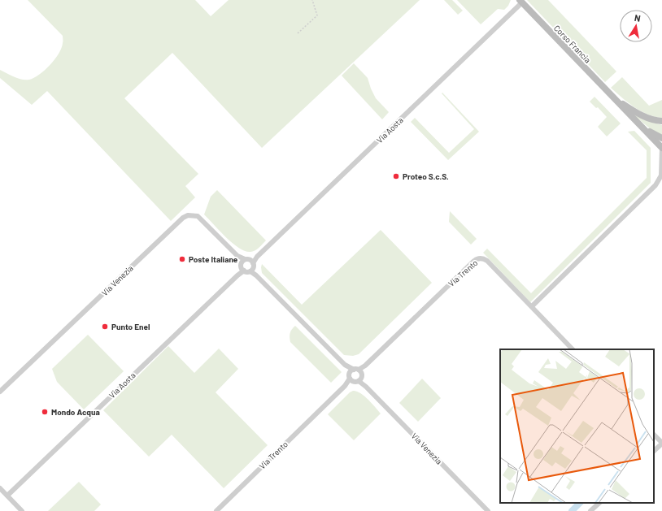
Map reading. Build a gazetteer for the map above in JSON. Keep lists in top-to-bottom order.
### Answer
{
  "streets": {
    "street": [
      "Corso Francia",
      "Via Aosta",
      "Via Trento",
      "Via Venezia"
    ]
  },
  "crossings": [
    ["Corso Francia", "Via Aosta"],
    ["Via Aosta", "Via Venezia"],
    ["Via Trento", "Via Venezia"]
  ],
  "places": [
    "Proteo S.c.S.",
    "Poste Italiane",
    "Punto Enel",
    "Mondo Acqua"
  ],
  "north": "top"
}
